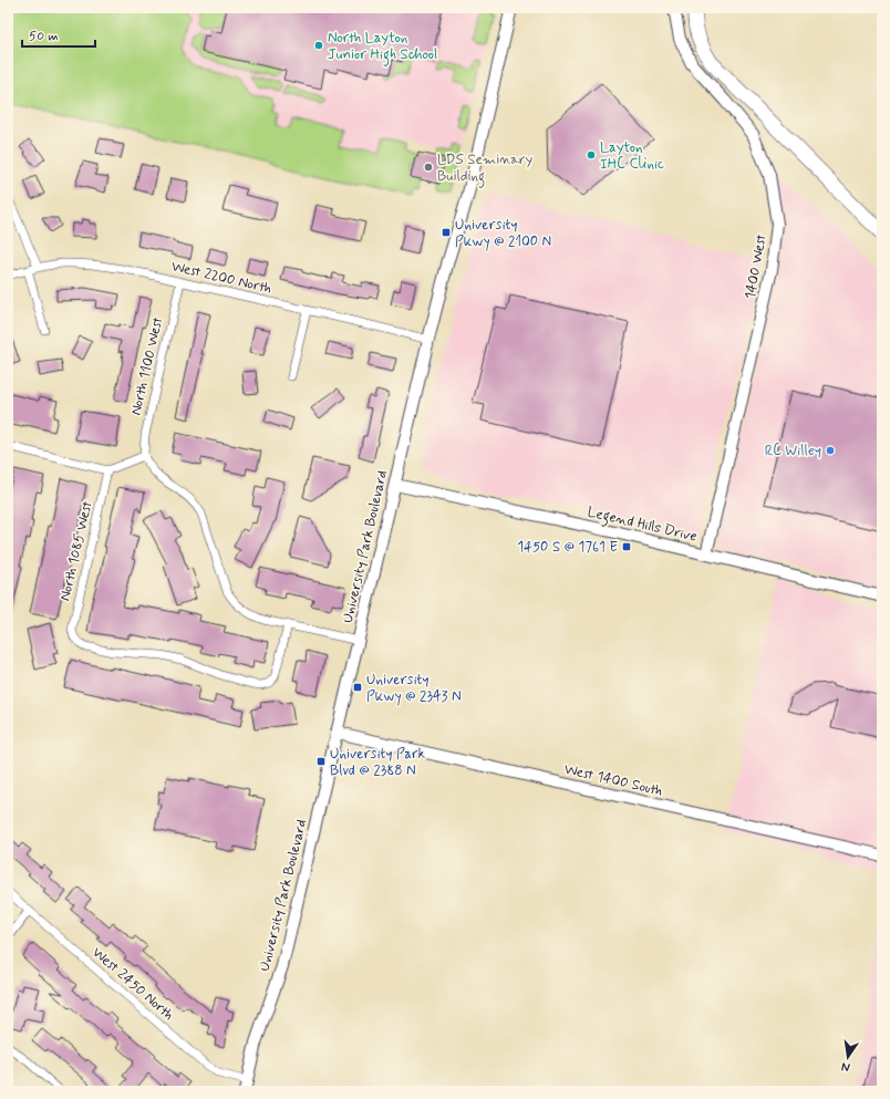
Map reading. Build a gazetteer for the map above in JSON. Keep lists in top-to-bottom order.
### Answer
{
  "streets": {
    "street": [
      "1400 West",
      "West 2200 North",
      "North 1100 West",
      "Legend Hills Drive",
      "University Park Boulevard",
      "North 1085 West",
      "West 1400 South",
      "West 2450 North"
    ]
  },
  "crossings": [
    ["1400 West", "Legend Hills Drive"],
    ["West 2200 North", "North 1100 West"],
    ["West 2200 North", "University Park Boulevard"],
    ["Legend Hills Drive", "University Park Boulevard"],
    ["University Park Boulevard", "West 1400 South"],
    ["University Park Boulevard", "West 2450 North"]
  ],
  "places": {
    "other": [
      "North Layton Junior High School",
      "Layton IHC Clinic",
      "LDS Seminary Building",
      "RC Willey"
    ],
    "transit": [
      "University Pkwy @ 2100 N",
      "1450 S @ 1761 E",
      "University Pkwy @ 2343 N",
      "University Park Blvd @ 2388 N"
    ]
  },
  "scale_bar": "50 m",
  "north": "bottom"
}
